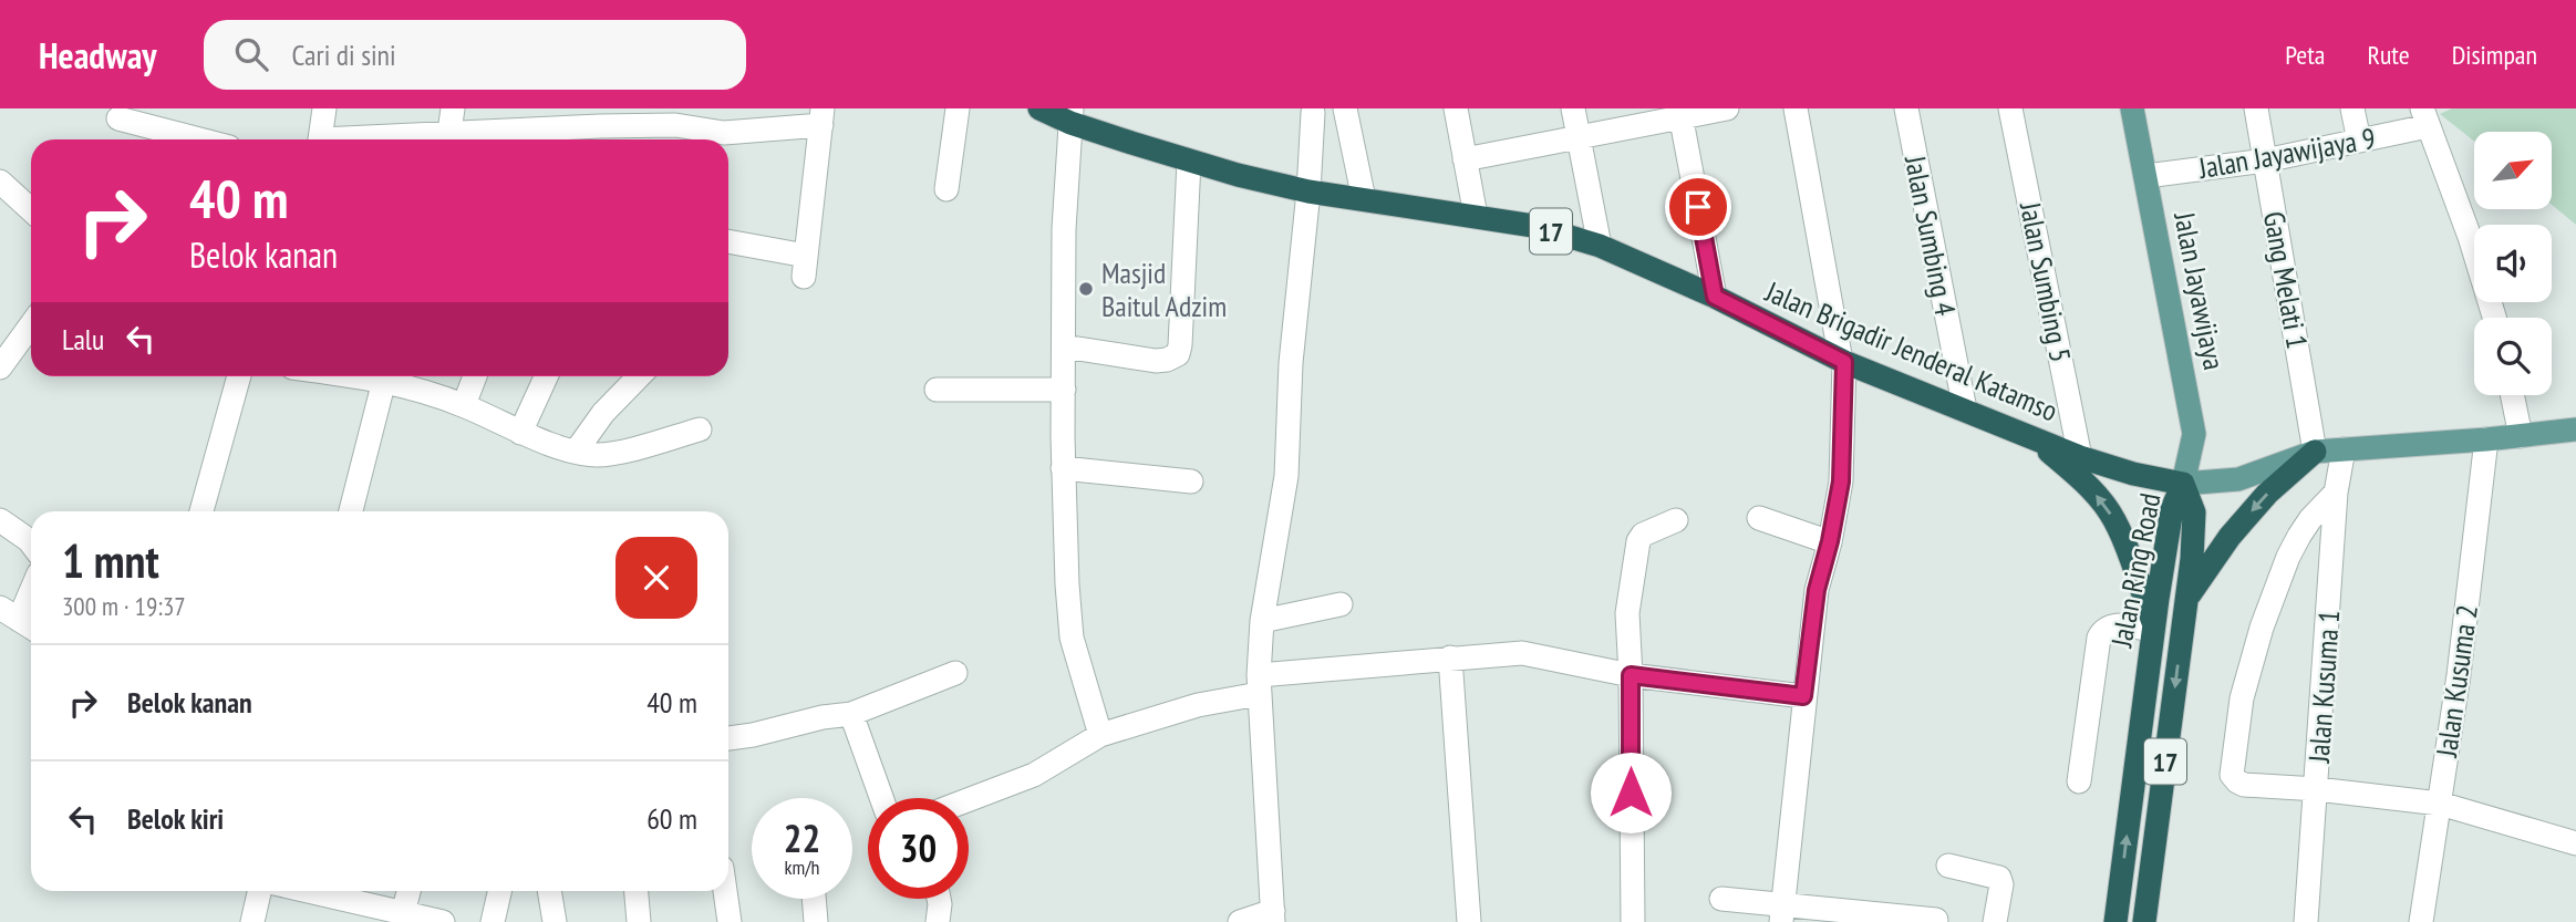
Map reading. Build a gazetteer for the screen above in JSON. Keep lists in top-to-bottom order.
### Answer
{
  "streets": {
    "highway": ["17", "Jalan Brigadir Jenderal Katamso", "Jalan Ring Road"],
    "main road": ["Jalan Jayawijaya"],
    "street": [
      "Jalan Jayawijaya 9",
      "Jalan Sumbing 4",
      "Gang Melati 1",
      "Jalan Sumbing 5",
      "Jalan Kusuma 2",
      "Jalan Kusuma 1"
    ]
  },
  "crossings": [
    ["Jalan Jayawijaya 9", "Gang Melati 1"],
    ["Jalan Jayawijaya 9", "Jalan Jayawijaya"],
    ["17", "Jalan Brigadir Jenderal Katamso"],
    ["17", "Jalan Ring Road"],
    ["Jalan Sumbing 4", "Jalan Brigadir Jenderal Katamso"],
    ["Jalan Sumbing 5", "Jalan Brigadir Jenderal Katamso"],
    ["Jalan Jayawijaya", "Jalan Brigadir Jenderal Katamso"],
    ["Jalan Jayawijaya", "Jalan Ring Road"],
    ["Jalan Brigadir Jenderal Katamso", "Jalan Ring Road"]
  ],
  "places": ["Masjid Baitul Adzim"],
  "north": "top right",
  "page": {
    "header": "Headway",
    "search": "Cari di sini",
    "nav": ["Peta", "Rute", "Disimpan"],
    "turn": ["40 m", "Belok kanan"],
    "then": "Lalu",
    "heading": ["1 mnt", "300 m · 19:37"],
    "list": [
      {
        "name": "Belok kanan",
        "value": "40 m"
      },
      {
        "name": "Belok kiri",
        "value": "60 m"
      }
    ],
    "speed": "22 km/h",
    "limit": "30"
  }
}
